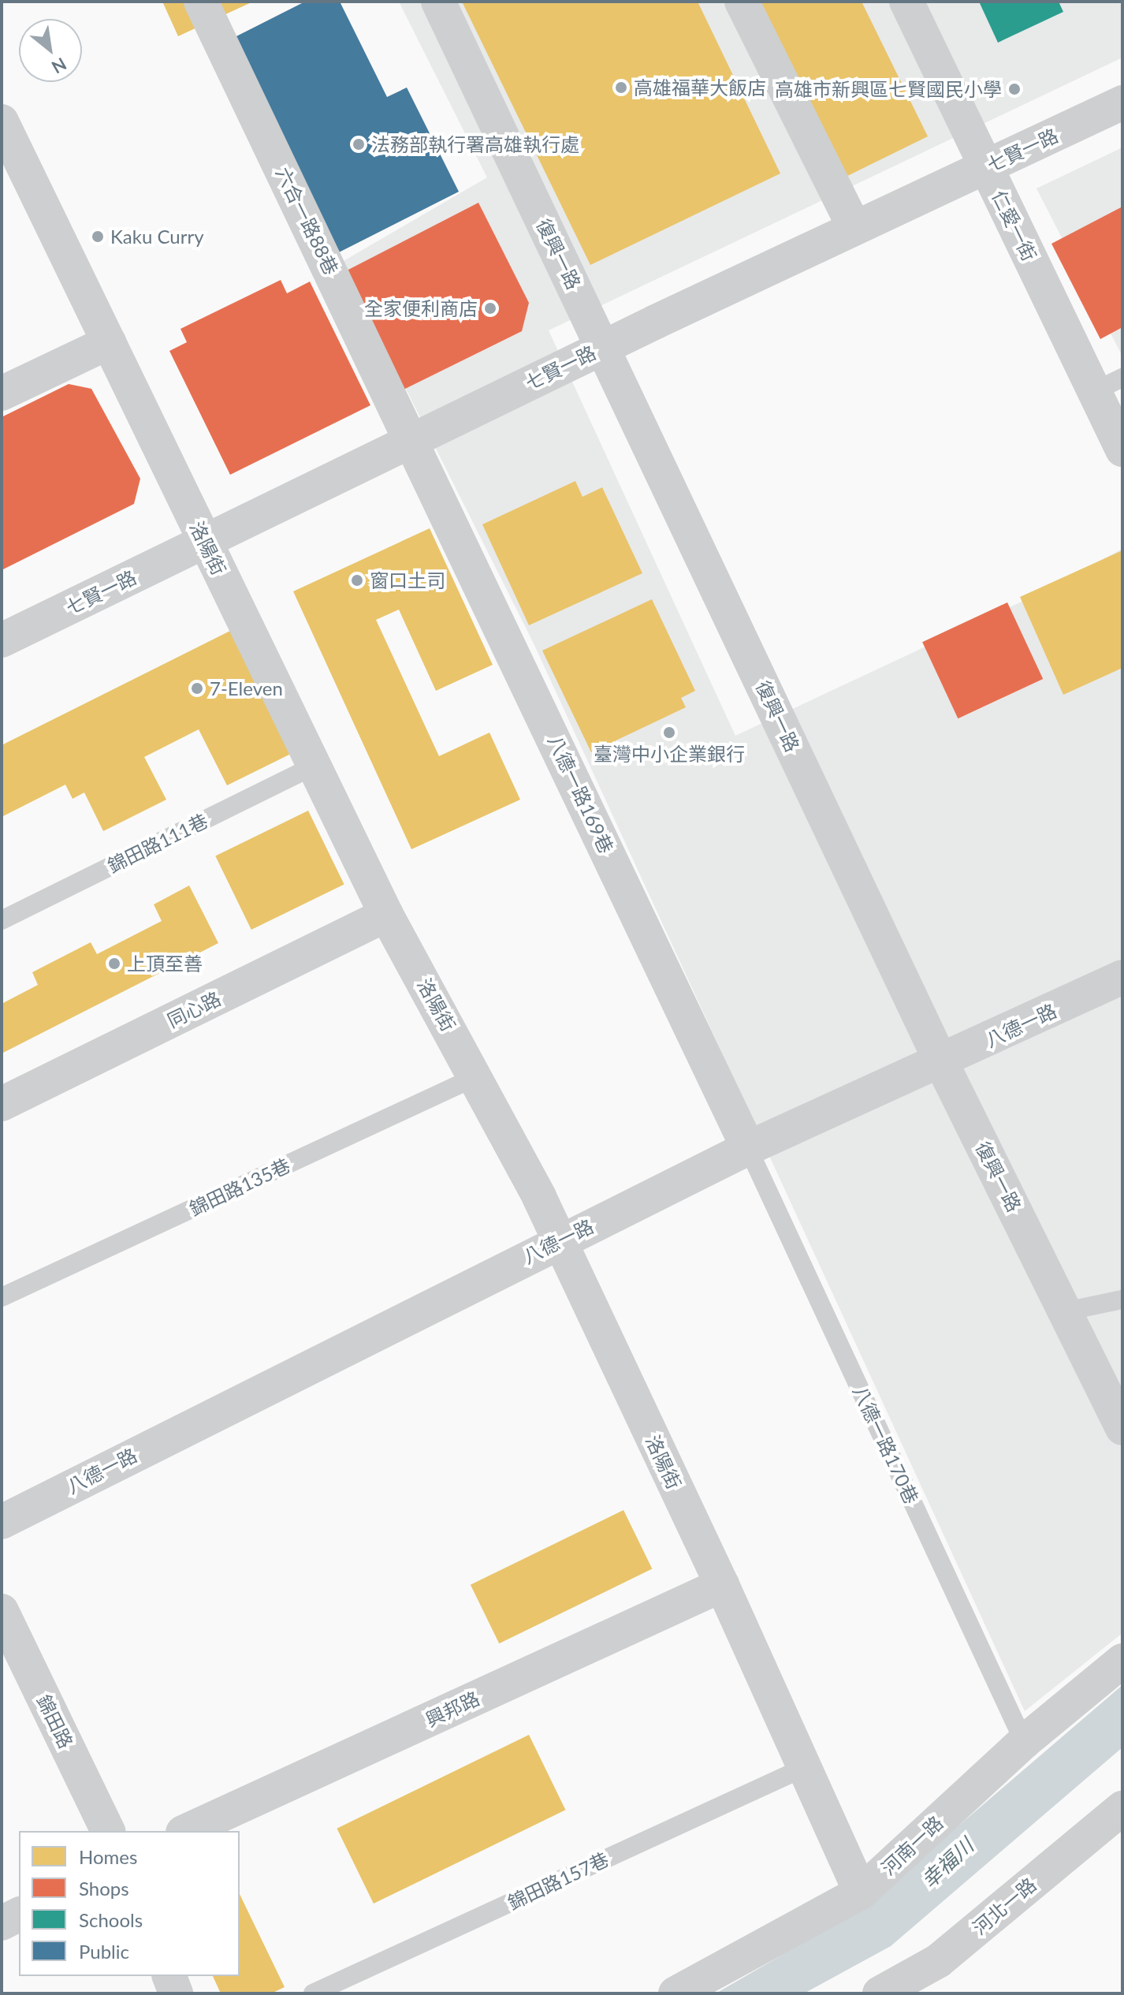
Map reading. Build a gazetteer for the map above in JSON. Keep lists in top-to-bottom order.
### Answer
{
  "streets": {
    "street": [
      "七賢一路",
      "六合一路88巷",
      "仁愛一街",
      "復興一路",
      "洛陽街",
      "八德一路169巷",
      "同心路",
      "八德一路",
      "興邦路",
      "錦田路",
      "河南一路",
      "河北一路"
    ],
    "lane": [
      "錦田路111巷",
      "錦田路135巷",
      "八德一路170巷",
      "錦田路157巷"
    ]
  },
  "crossings": [
    ["七賢一路", "六合一路88巷"],
    ["七賢一路", "仁愛一街"],
    ["七賢一路", "復興一路"],
    ["七賢一路", "洛陽街"],
    ["七賢一路", "八德一路169巷"],
    ["六合一路88巷", "八德一路169巷"],
    ["復興一路", "八德一路"],
    ["洛陽街", "錦田路111巷"],
    ["洛陽街", "同心路"],
    ["洛陽街", "八德一路"],
    ["洛陽街", "錦田路135巷"],
    ["洛陽街", "興邦路"],
    ["洛陽街", "河南一路"],
    ["洛陽街", "錦田路157巷"],
    ["八德一路169巷", "八德一路"],
    ["八德一路169巷", "八德一路170巷"],
    ["八德一路", "八德一路170巷"],
    ["八德一路170巷", "河南一路"]
  ],
  "water": ["幸福川"],
  "places": [
    "高雄福華大飯店",
    "高雄市新興區七賢國民小學",
    "法務部執行署高雄執行處",
    "Kaku Curry",
    "全家便利商店",
    "窗口土司",
    "7-Eleven",
    "臺灣中小企業銀行",
    "上頂至善"
  ],
  "legend": [
    "Homes",
    "Shops",
    "Schools",
    "Public"
  ],
  "north": "bottom right"
}
